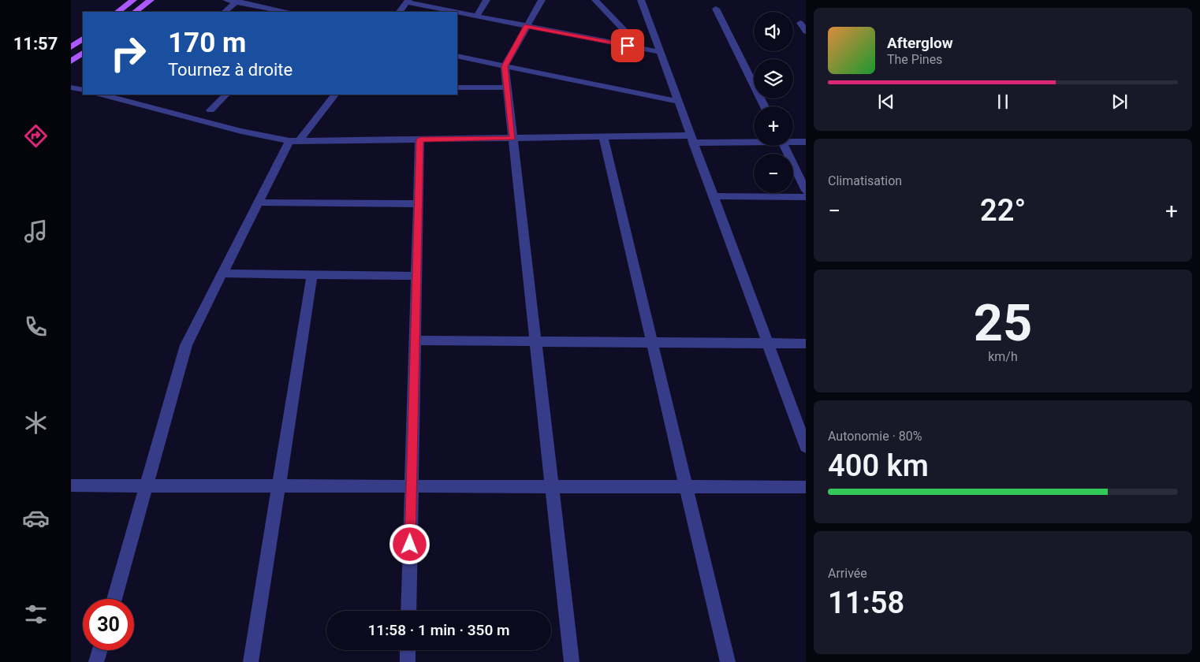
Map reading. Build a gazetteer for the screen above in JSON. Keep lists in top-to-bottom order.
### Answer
{
  "page": {
    "tabs": "11:57",
    "map_buttons": ["+", "−"],
    "turn": ["170 m", "Tournez à droite"],
    "song": ["Afterglow", "The Pines"],
    "tile": [
      "Climatisation",
      ["25", "km/h"],
      ["Autonomie · 80%", "400 km"],
      ["Arrivée", "11:58"]
    ],
    "heat": ["−", "22°", "+"],
    "limit": "30",
    "trip": "11:58 · 1 min · 350 m"
  }
}
